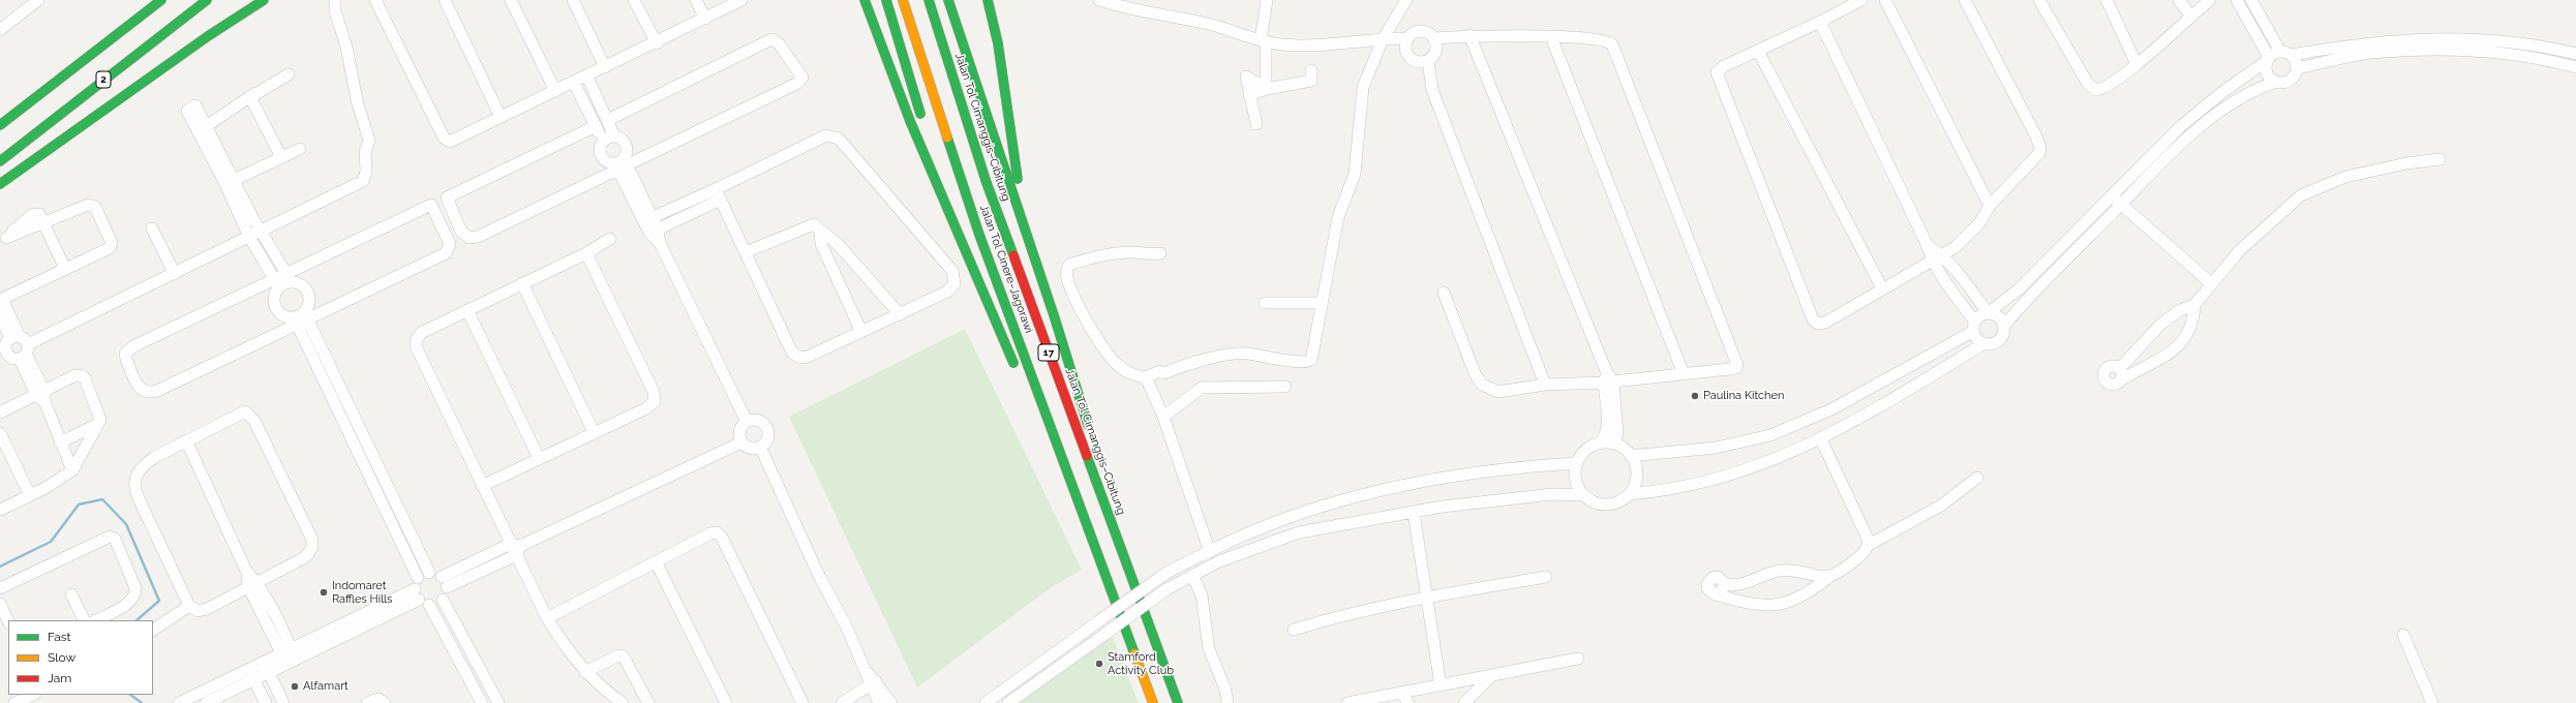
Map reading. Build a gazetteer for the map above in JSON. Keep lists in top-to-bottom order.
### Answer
{
  "streets": {
    "highway": [
      "2",
      "Jalan Tol Cimanggis–Cibitung",
      "Jalan Tol Cinere–Jagorawi",
      "17"
    ]
  },
  "crossings": [
    ["Jalan Tol Cinere–Jagorawi", "17"]
  ],
  "places": [
    "Paulina Kitchen",
    "Indomaret Raffles Hills",
    "Stamford Activity Club",
    "Alfamart"
  ],
  "legend": ["Fast", "Slow", "Jam"]
}
